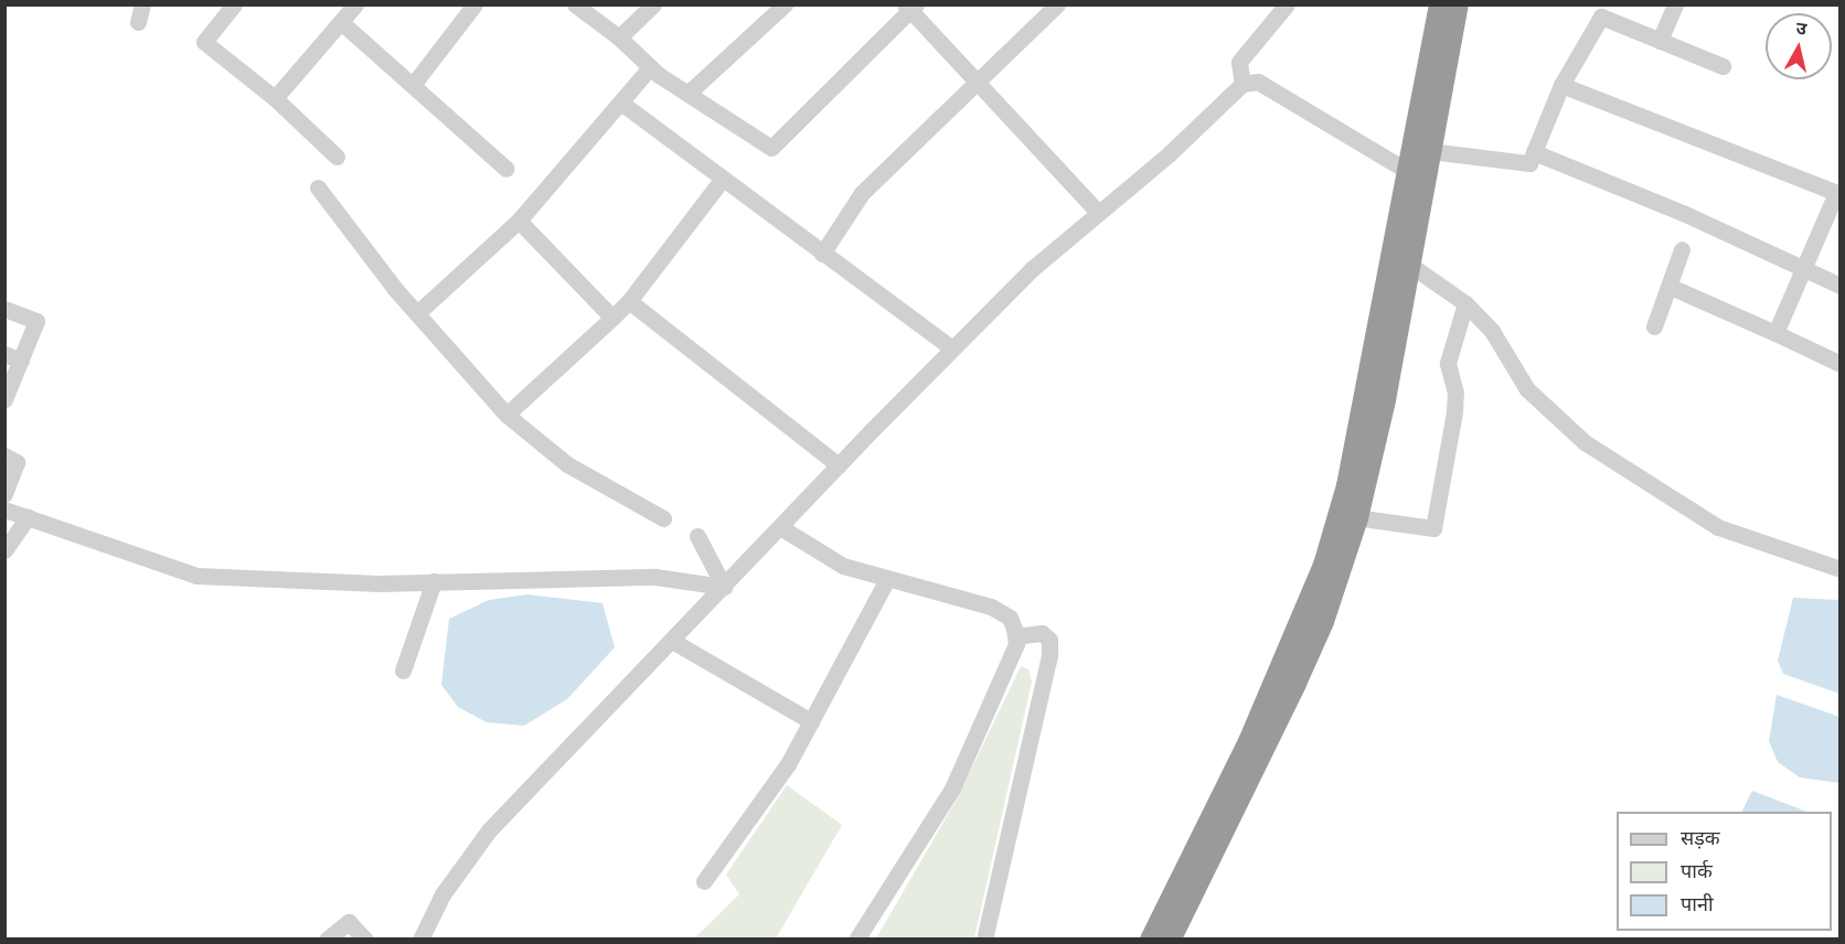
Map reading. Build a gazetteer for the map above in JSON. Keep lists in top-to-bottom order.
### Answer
{
  "legend": ["सड़क", "पार्क", "पानी"],
  "north": "top"
}
